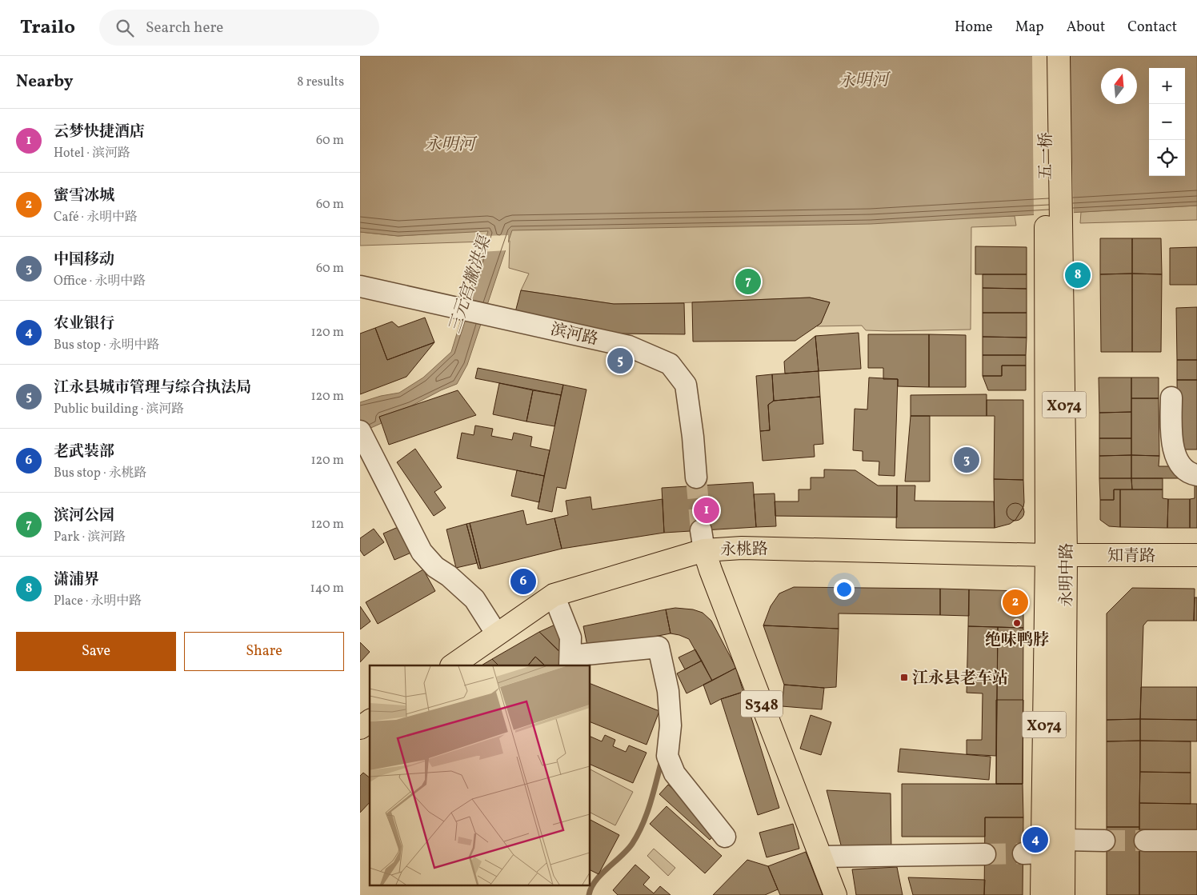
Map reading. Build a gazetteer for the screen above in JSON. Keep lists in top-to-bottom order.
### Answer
{
  "streets": {
    "main road": [
      "五一桥",
      "X074",
      "永桃路",
      "知青路",
      "永明中路",
      "S348"
    ],
    "street": ["滨河路"]
  },
  "crossings": [
    ["五一桥", "永明中路"],
    ["永桃路", "知青路"],
    ["永桃路", "永明中路"],
    ["永桃路", "S348"],
    ["知青路", "永明中路"]
  ],
  "water": ["永明河", "三元宫撇洪渠"],
  "places": {
    "other": ["绝味鸭脖"],
    "transit": ["江永县老车站"]
  },
  "north": "top",
  "page": {
    "header": "Trailo",
    "search": "Search here",
    "nav": [
      "Home",
      "Map",
      "About",
      "Contact"
    ],
    "heading": ["Nearby", "8 results"],
    "map_buttons": ["+", "−"],
    "list": [
      {
        "mark": "1",
        "name": "云梦快捷酒店",
        "note": "Hotel · 滨河路",
        "value": "60 m"
      },
      {
        "mark": "2",
        "name": "蜜雪冰城",
        "note": "Café · 永明中路",
        "value": "60 m"
      },
      {
        "mark": "3",
        "name": "中国移动",
        "note": "Office · 永明中路",
        "value": "60 m"
      },
      {
        "mark": "4",
        "name": "农业银行",
        "note": "Bus stop · 永明中路",
        "value": "120 m"
      },
      {
        "mark": "5",
        "name": "江永县城市管理与综合执法局",
        "note": "Public building · 滨河路",
        "value": "120 m"
      },
      {
        "mark": "6",
        "name": "老武装部",
        "note": "Bus stop · 永桃路",
        "value": "120 m"
      },
      {
        "mark": "7",
        "name": "滨河公园",
        "note": "Park · 滨河路",
        "value": "120 m"
      },
      {
        "mark": "8",
        "name": "潇浦界",
        "note": "Place · 永明中路",
        "value": "140 m"
      }
    ],
    "pins": [
      "8",
      "7",
      "5",
      "3",
      "1",
      "6",
      "2",
      "4"
    ],
    "buttons": ["Save", "Share"]
  }
}
